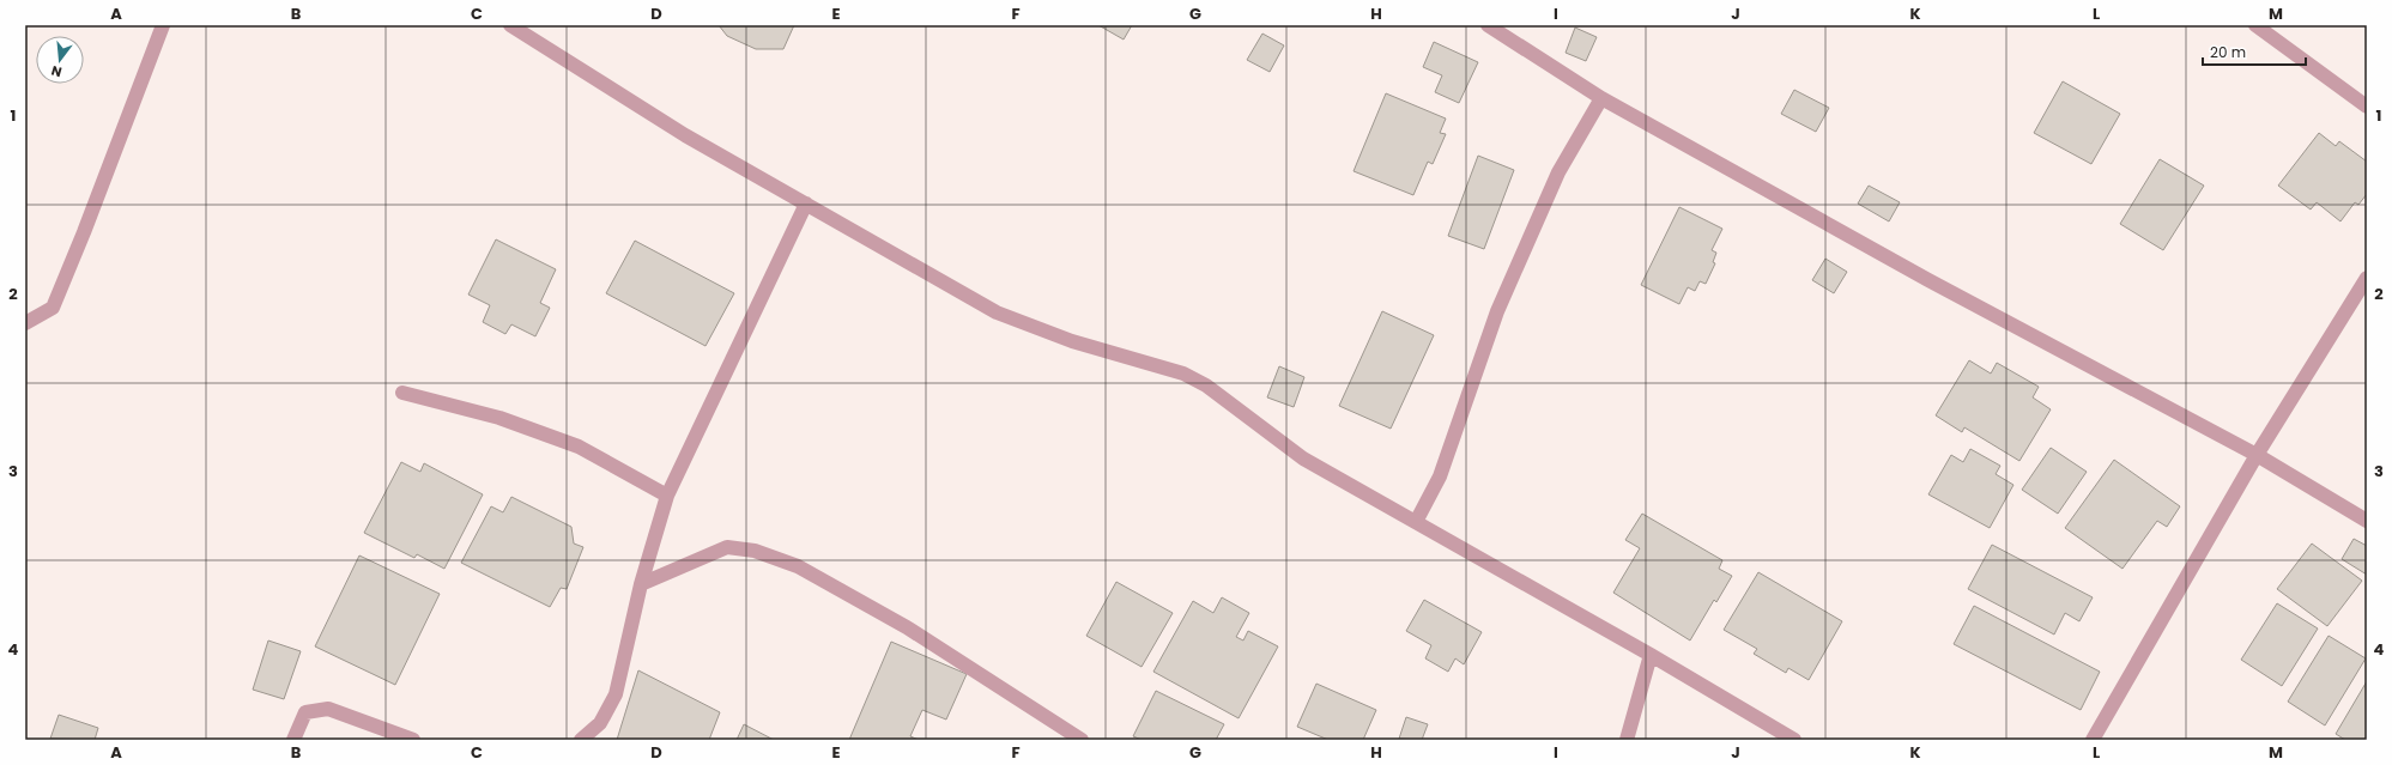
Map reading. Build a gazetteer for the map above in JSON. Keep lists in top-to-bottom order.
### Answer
{
  "scale_bar": "20 m",
  "north": "bottom",
  "grid": {
    "columns": [
      "A",
      "B",
      "C",
      "D",
      "E",
      "F",
      "G",
      "H",
      "I",
      "J",
      "K",
      "L",
      "M"
    ],
    "rows": [
      "1",
      "2",
      "3",
      "4"
    ]
  }
}
